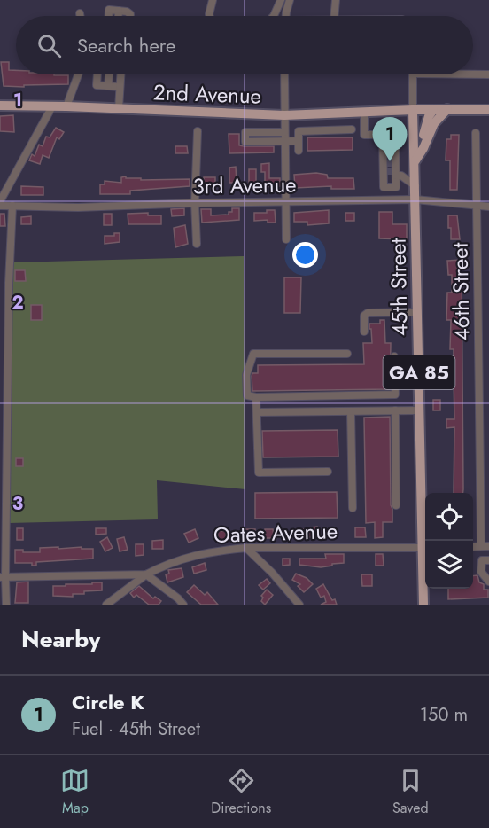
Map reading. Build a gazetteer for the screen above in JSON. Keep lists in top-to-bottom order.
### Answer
{
  "streets": {
    "main road": ["2nd Avenue", "45th Street", "GA 85"],
    "street": ["3rd Avenue", "46th Street", "Oates Avenue"]
  },
  "crossings": [
    ["2nd Avenue", "45th Street"],
    ["3rd Avenue", "45th Street"],
    ["3rd Avenue", "46th Street"]
  ],
  "page": {
    "search": "Search here",
    "pins": "1",
    "heading": "Nearby",
    "list": [
      {
        "mark": "1",
        "name": "Circle K",
        "note": "Fuel · 45th Street",
        "value": "150 m"
      }
    ],
    "nav": ["Map", "Directions", "Saved"]
  },
  "grid": {
    "rows": ["1", "2", "3"]
  }
}
